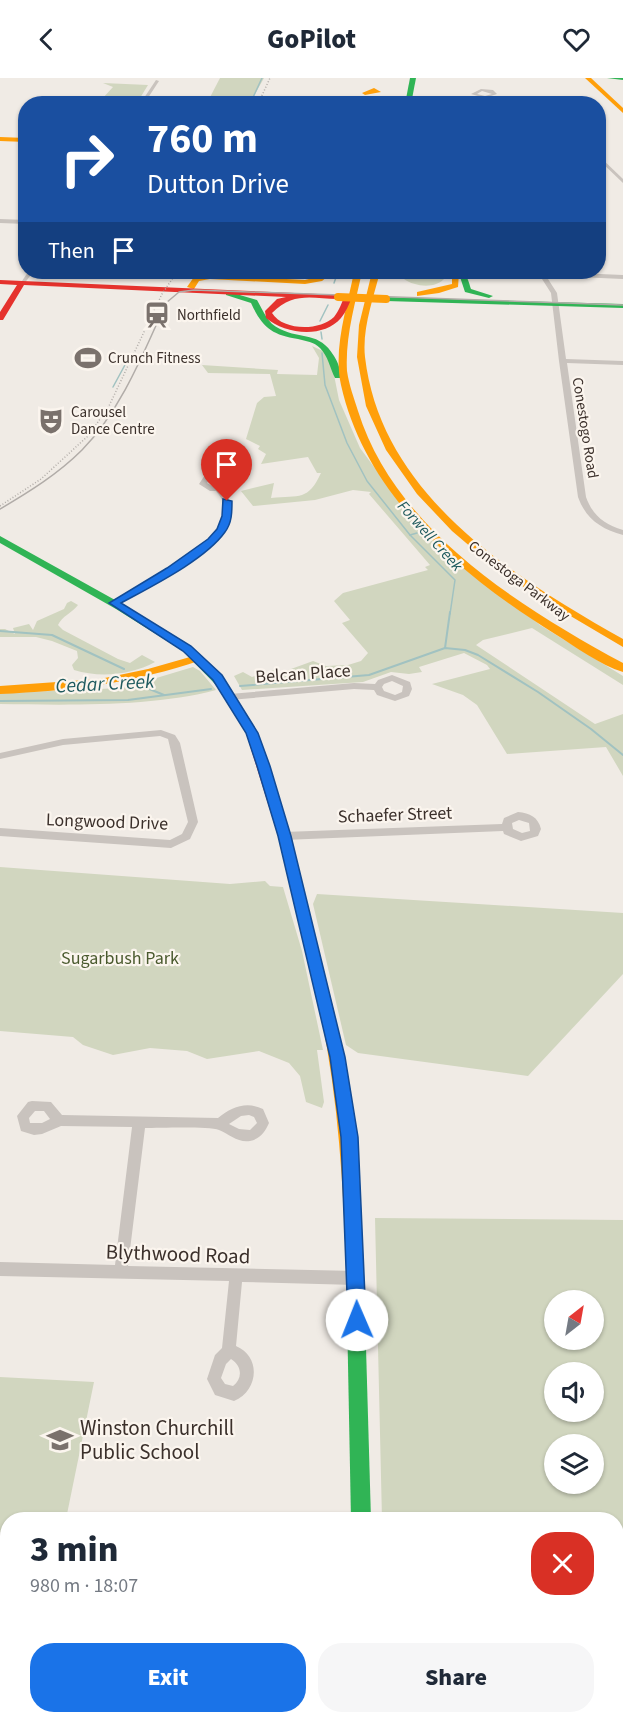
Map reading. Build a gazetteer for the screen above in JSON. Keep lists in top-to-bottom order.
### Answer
{
  "streets": {
    "main road": ["Conestoga Parkway"],
    "street": [
      "Conestogo Road",
      "Belcan Place",
      "Schaefer Street",
      "Longwood Drive",
      "Blythwood Road"
    ]
  },
  "water": ["Forwell Creek", "Cedar Creek"],
  "parks": ["Sugarbush Park"],
  "places": {
    "station": ["Northfield"],
    "sports": ["Crunch Fitness"],
    "theatre": ["Carousel Dance Centre"],
    "school or university": ["Winston Churchill Public School"]
  },
  "north": "top right",
  "page": {
    "header": "GoPilot",
    "turn": ["760 m", "Dutton Drive"],
    "then": "Then",
    "heading": ["3 min", "980 m · 18:07"],
    "buttons": ["Exit", "Share"]
  }
}
